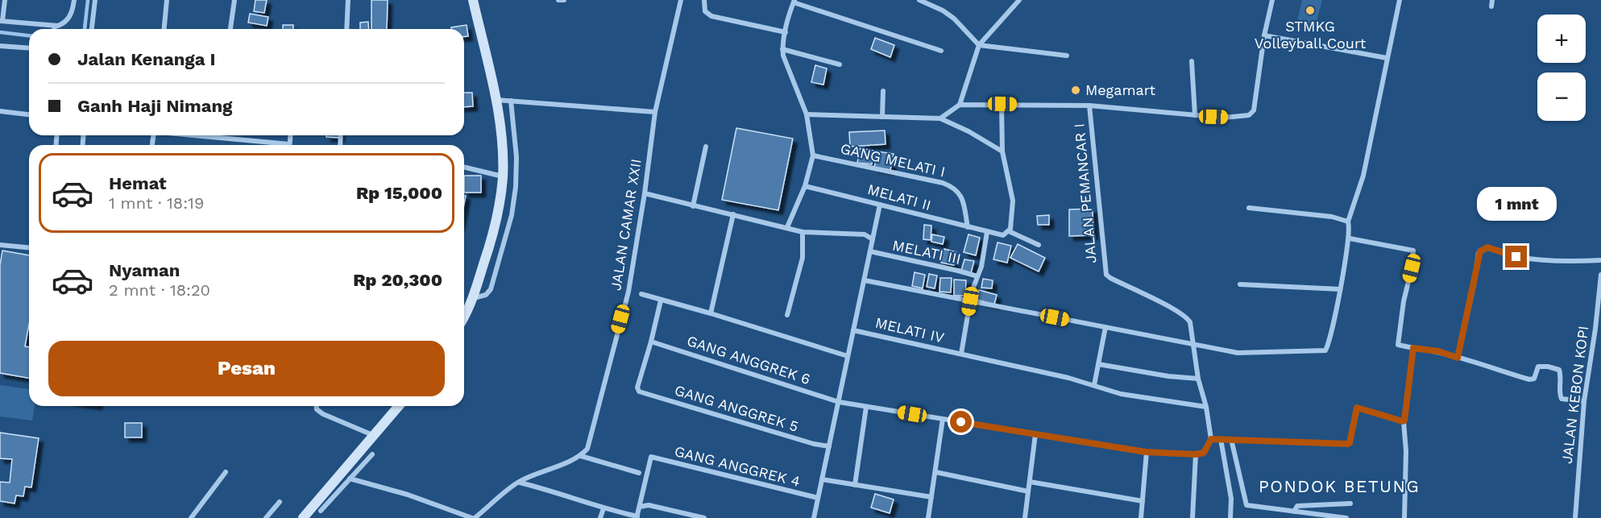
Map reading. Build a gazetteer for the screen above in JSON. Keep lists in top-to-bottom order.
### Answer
{
  "streets": {
    "street": [
      "GANG MELATI I",
      "JALAN PEMANCAR I",
      "MELATI II",
      "JALAN CAMAR XXII",
      "MELATI III",
      "MELATI IV",
      "GANG ANGGREK 6",
      "JALAN KEBON KOPI",
      "GANG ANGGREK 5",
      "GANG ANGGREK 4"
    ]
  },
  "crossings": [
    ["GANG MELATI I", "MELATI II"],
    ["JALAN PEMANCAR I", "MELATI IV"],
    ["GANG ANGGREK 6", "GANG ANGGREK 5"]
  ],
  "districts": ["PONDOK BETUNG"],
  "places": ["STMKG Volleyball Court", "Megamart"],
  "page": {
    "map_buttons": ["+", "−"],
    "banner": ["Jalan Kenanga I", "Ganh Haji Nimang"],
    "list": [
      {
        "name": "Hemat",
        "note": "1 mnt · 18:19",
        "value": "Rp 15,000"
      },
      {
        "name": "Nyaman",
        "note": "2 mnt · 18:20",
        "value": "Rp 20,300"
      }
    ],
    "bubble": "1 mnt",
    "buttons": "Pesan"
  }
}
